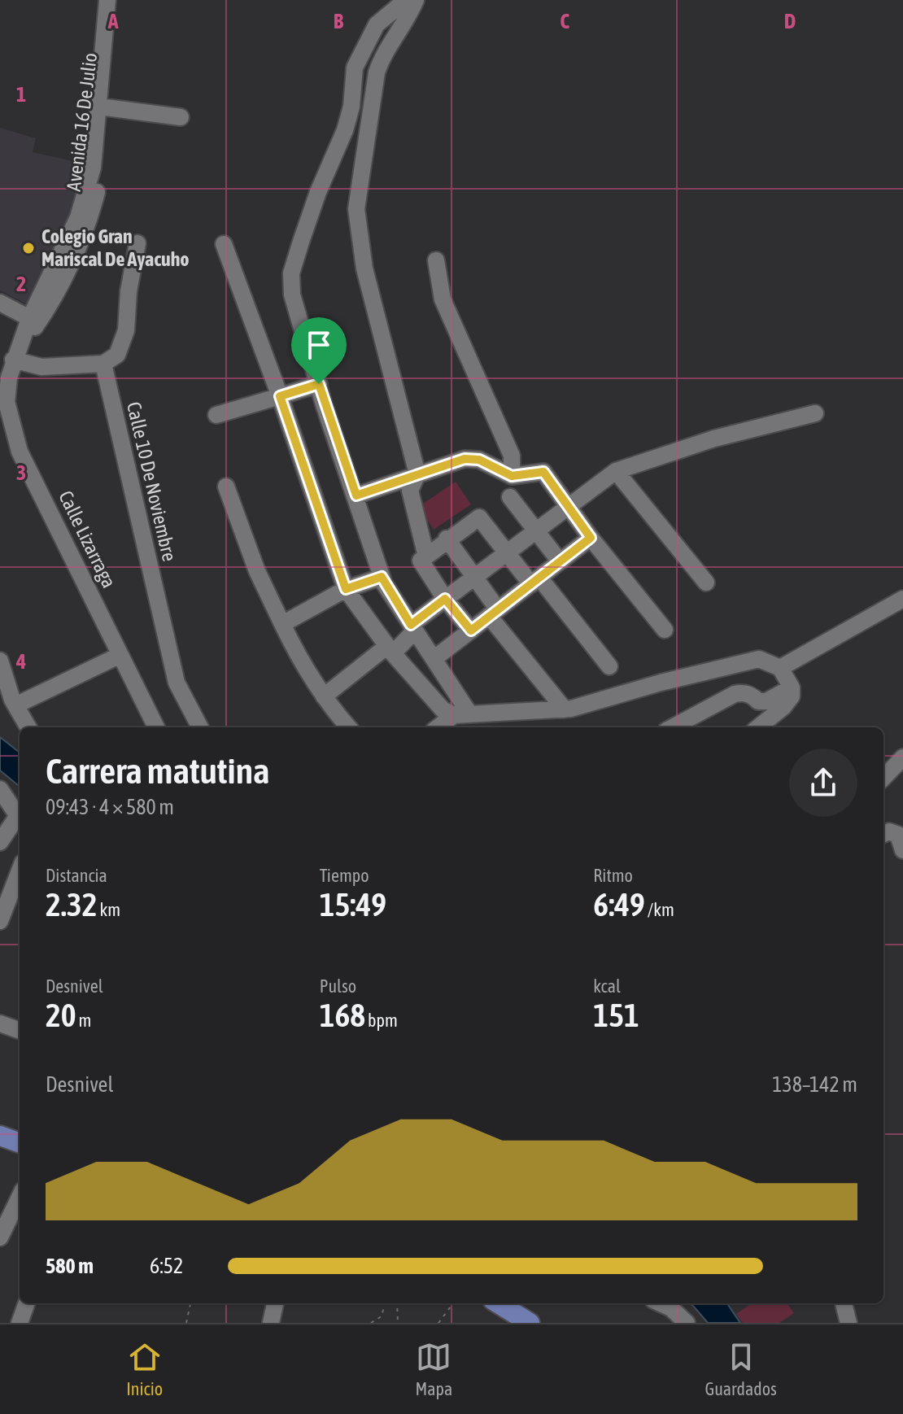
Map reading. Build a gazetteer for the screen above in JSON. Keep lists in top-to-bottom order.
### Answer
{
  "streets": {
    "street": ["Avenida 16 De Julio", "Calle 10 De Noviembre", "Calle Lizarraga"]
  },
  "crossings": [
    ["Avenida 16 De Julio", "Calle Lizarraga"]
  ],
  "places": ["Colegio Gran Mariscal De Ayacuho"],
  "page": {
    "heading": ["Carrera matutina", "09:43 · 4 × 580 m"],
    "stats": [
      ["Distancia", "2.32 km"],
      ["Tiempo", "15:49"],
      ["Ritmo", "6:49 /km"],
      ["Desnivel", "20 m"],
      ["Pulso", "168 bpm"],
      ["kcal", "151"]
    ],
    "chart": ["Desnivel", "138–142 m"],
    "list": [
      {
        "name": "580 m",
        "note": "6:52"
      }
    ],
    "tabs": ["Inicio", "Mapa", "Guardados"]
  },
  "grid": {
    "columns": [
      "A",
      "B",
      "C",
      "D"
    ],
    "rows": [
      "1",
      "2",
      "3",
      "4"
    ]
  }
}
